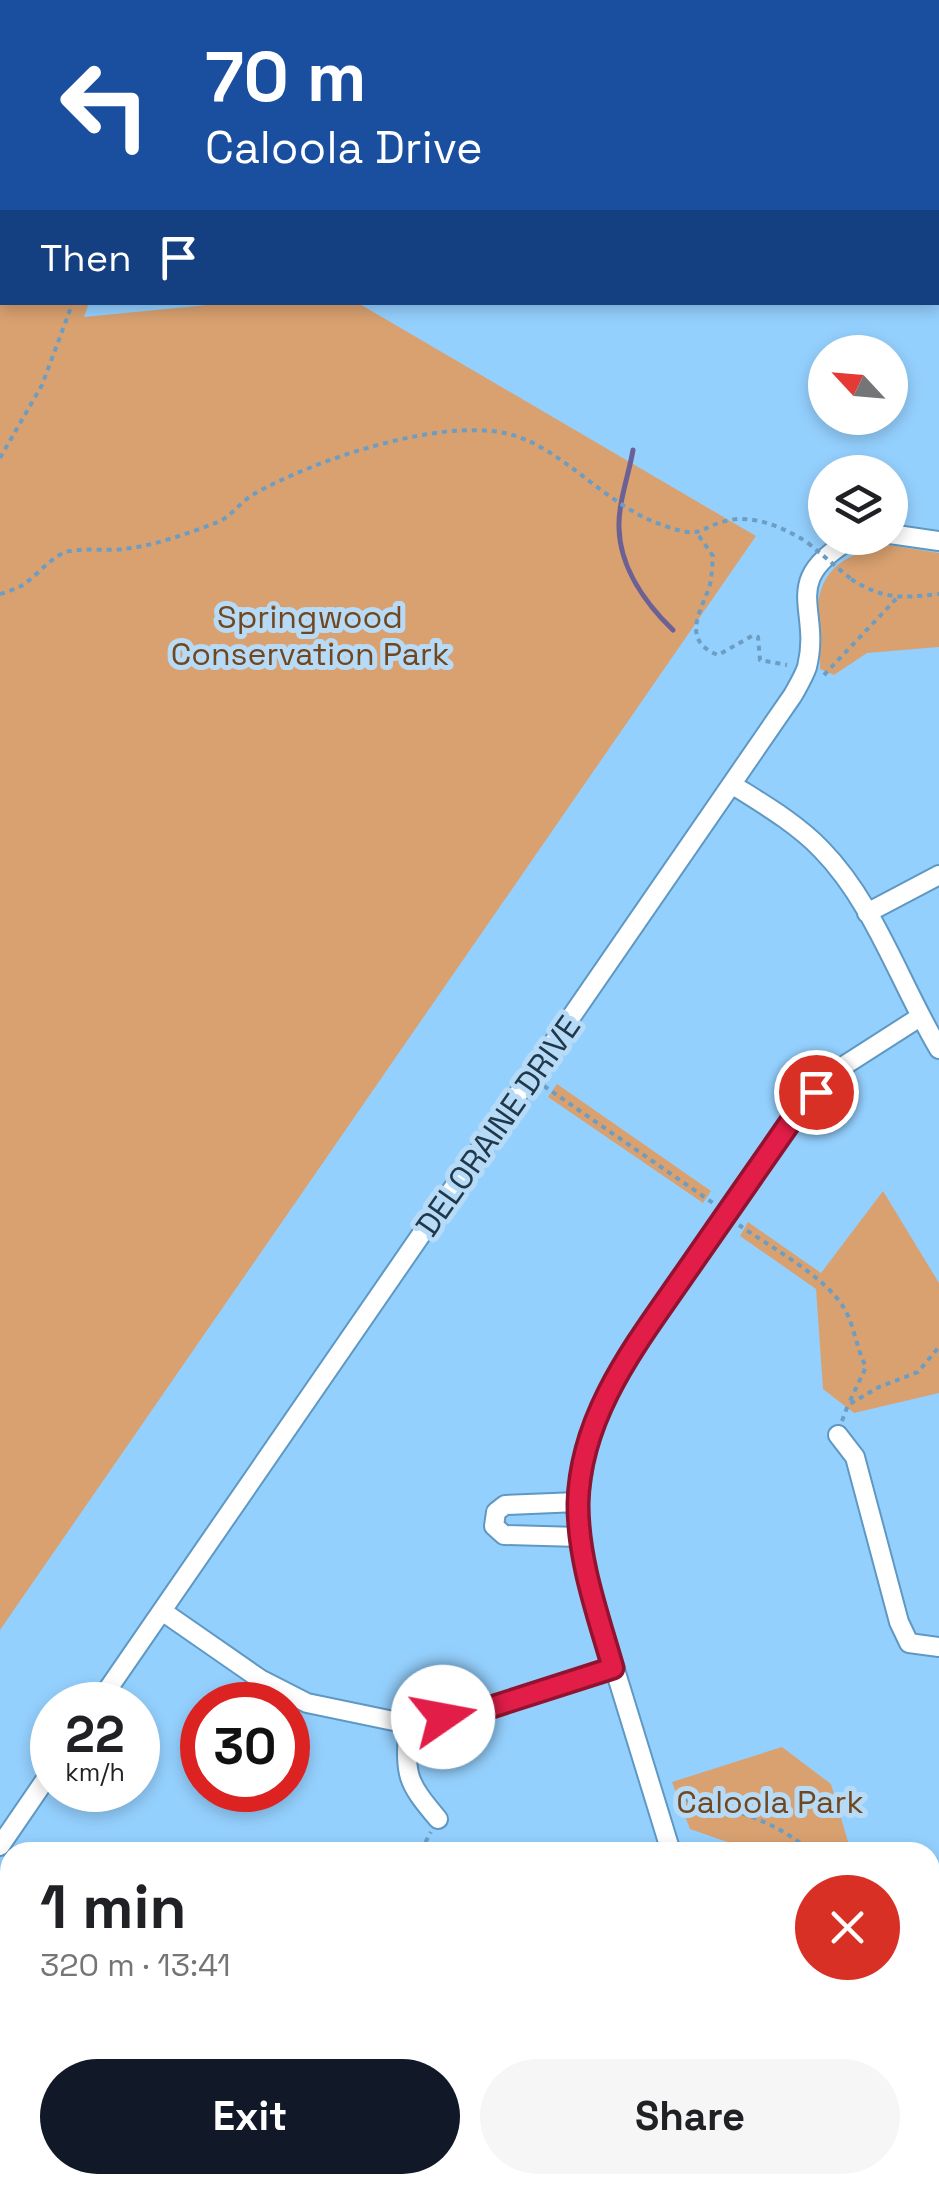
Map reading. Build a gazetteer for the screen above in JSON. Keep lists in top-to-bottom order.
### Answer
{
  "streets": {
    "street": ["DELORAINE DRIVE"]
  },
  "parks": ["Springwood Conservation Park", "Caloola Park"],
  "north": "top left",
  "page": {
    "turn": ["70 m", "Caloola Drive"],
    "then": "Then",
    "speed": "22 km/h",
    "limit": "30",
    "heading": ["1 min", "320 m · 13:41"],
    "buttons": ["Exit", "Share"]
  }
}
